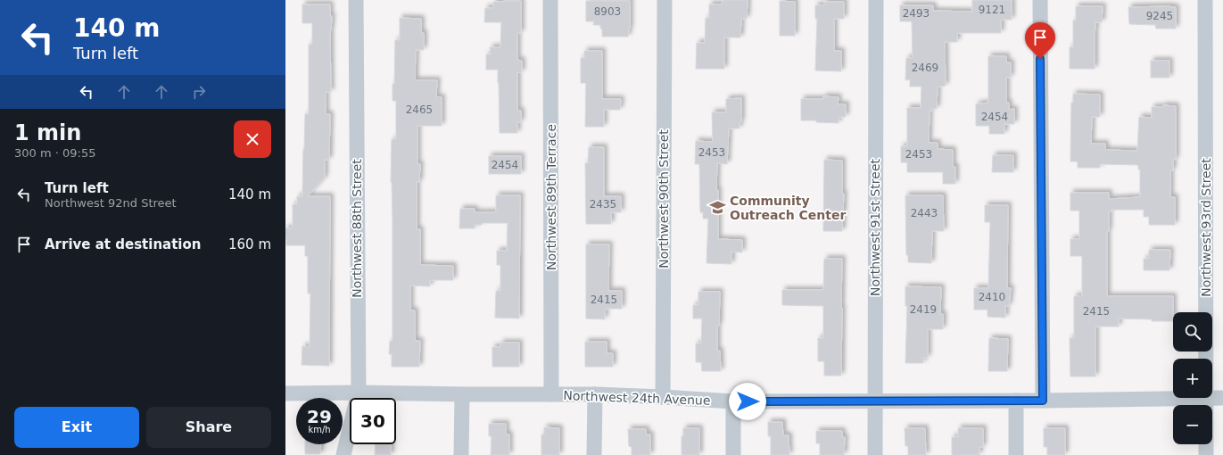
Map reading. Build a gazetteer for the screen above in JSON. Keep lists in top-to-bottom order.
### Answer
{
  "streets": {
    "street": [
      "Northwest 89th Terrace",
      "Northwest 90th Street",
      "Northwest 91st Street",
      "Northwest 93rd Street",
      "Northwest 88th Street",
      "Northwest 24th Avenue"
    ]
  },
  "crossings": [
    ["Northwest 89th Terrace", "Northwest 24th Avenue"],
    ["Northwest 90th Street", "Northwest 24th Avenue"],
    ["Northwest 91st Street", "Northwest 24th Avenue"],
    ["Northwest 93rd Street", "Northwest 24th Avenue"],
    ["Northwest 88th Street", "Northwest 24th Avenue"]
  ],
  "places": {
    "school or university": ["Community Outreach Center"]
  },
  "house_numbers": [
    "9121",
    "8903",
    "2493",
    "9245",
    "2469",
    "2465",
    "2454",
    "2453",
    "2453",
    "2454",
    "2435",
    "2443",
    "2410",
    "2415",
    "2419",
    "2415"
  ],
  "page": {
    "turn": ["140 m", "Turn left"],
    "heading": ["1 min", "300 m · 09:55"],
    "list": [
      {
        "name": "Turn left",
        "note": "Northwest 92nd Street",
        "value": "140 m"
      },
      {
        "name": "Arrive at destination",
        "value": "160 m"
      }
    ],
    "map_buttons": ["+", "−"],
    "speed": "29 km/h",
    "limit": "30",
    "buttons": ["Exit", "Share"]
  }
}
